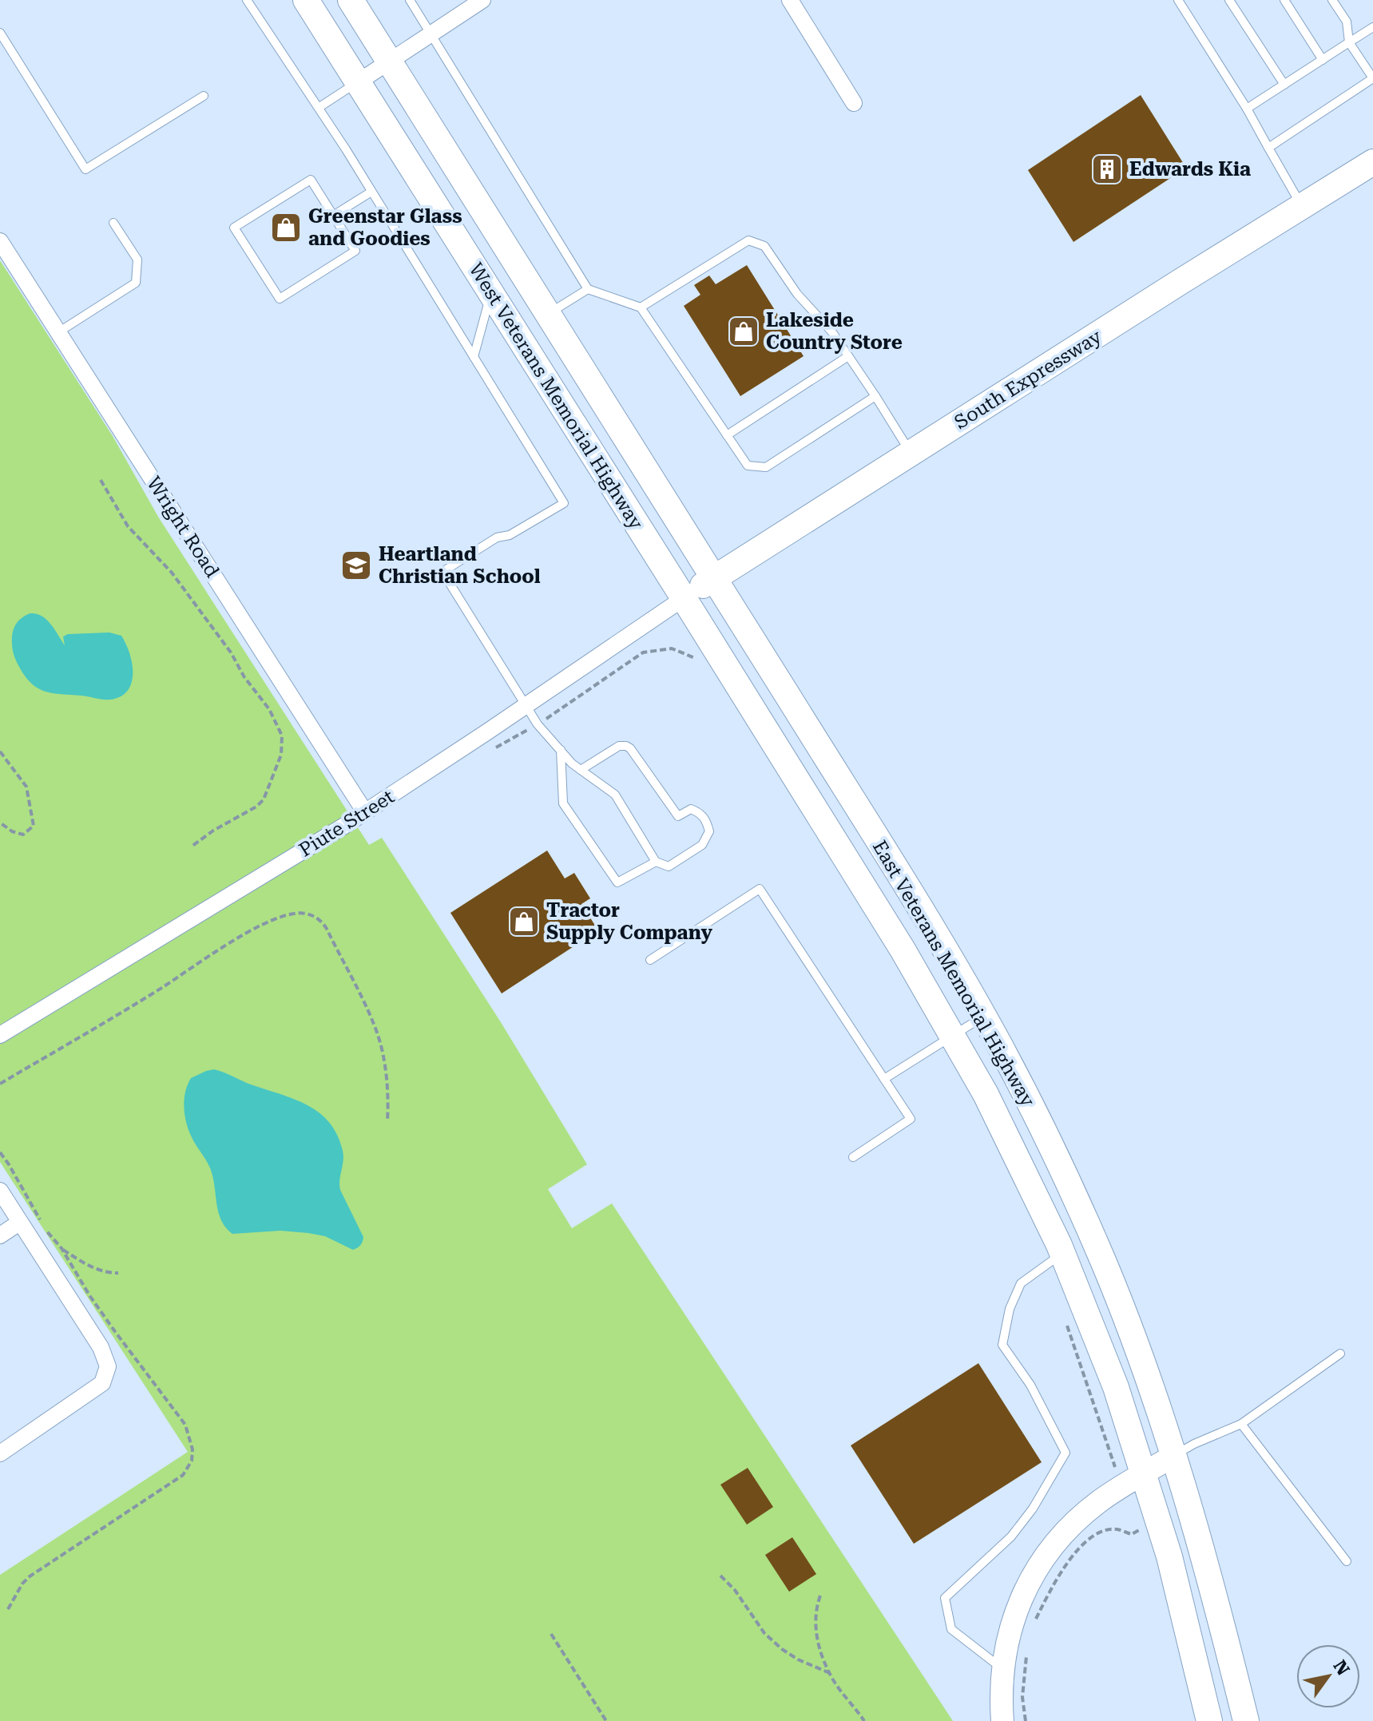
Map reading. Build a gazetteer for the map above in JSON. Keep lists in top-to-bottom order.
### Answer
{
  "streets": {
    "main road": ["South Expressway", "West Veterans Memorial Highway", "East Veterans Memorial Highway"],
    "street": ["Wright Road", "Piute Street"]
  },
  "crossings": [
    ["South Expressway", "West Veterans Memorial Highway"],
    ["South Expressway", "Piute Street"],
    ["South Expressway", "East Veterans Memorial Highway"],
    ["West Veterans Memorial Highway", "Piute Street"],
    ["West Veterans Memorial Highway", "East Veterans Memorial Highway"],
    ["Wright Road", "Piute Street"],
    ["Piute Street", "East Veterans Memorial Highway"]
  ],
  "places": {
    "building": ["Edwards Kia"],
    "shop": ["Greenstar Glass and Goodies", "Lakeside Country Store", "Tractor Supply Company"],
    "school or university": ["Heartland Christian School"]
  },
  "north": "top right"
}
